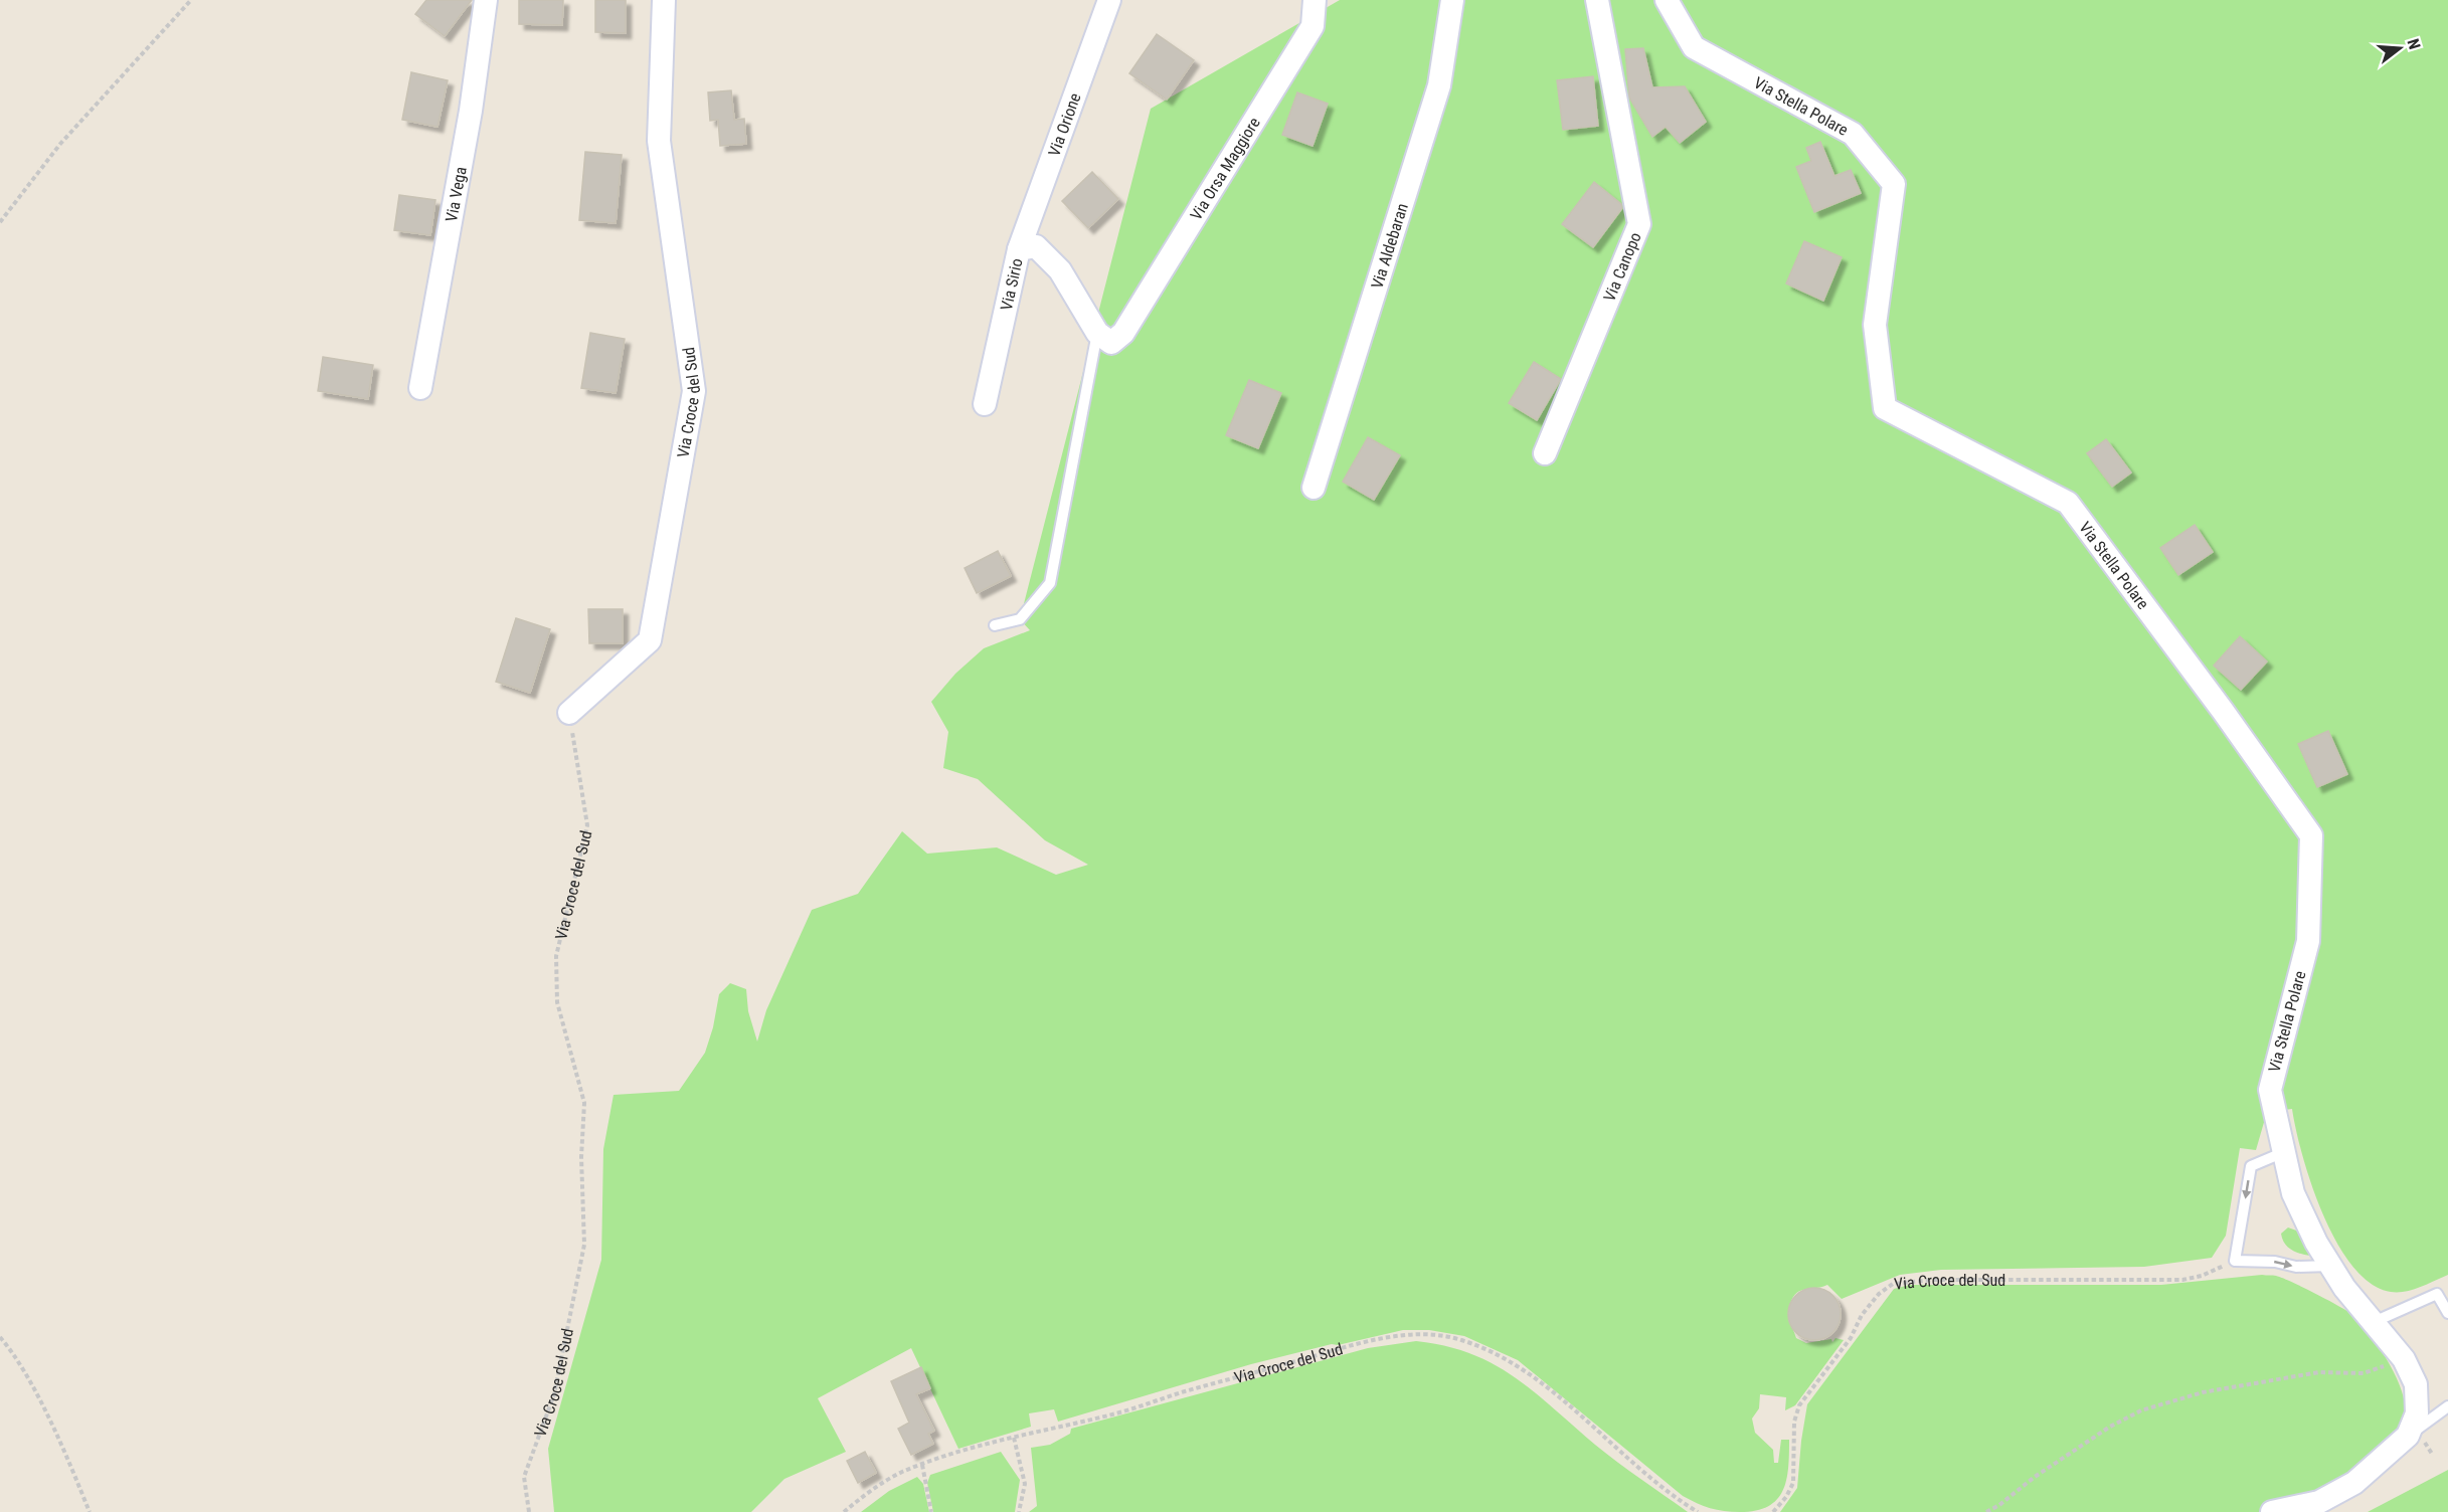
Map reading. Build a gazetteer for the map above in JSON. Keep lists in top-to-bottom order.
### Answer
{
  "streets": {
    "street": [
      "Via Stella Polare",
      "Via Orione",
      "Via Orsa Maggiore",
      "Via Vega",
      "Via Aldebaran",
      "Via Canopo",
      "Via Sirio",
      "Via Croce del Sud"
    ]
  },
  "crossings": [
    ["Via Orione", "Via Sirio"],
    ["Via Orsa Maggiore", "Via Sirio"]
  ],
  "north": "right"
}
